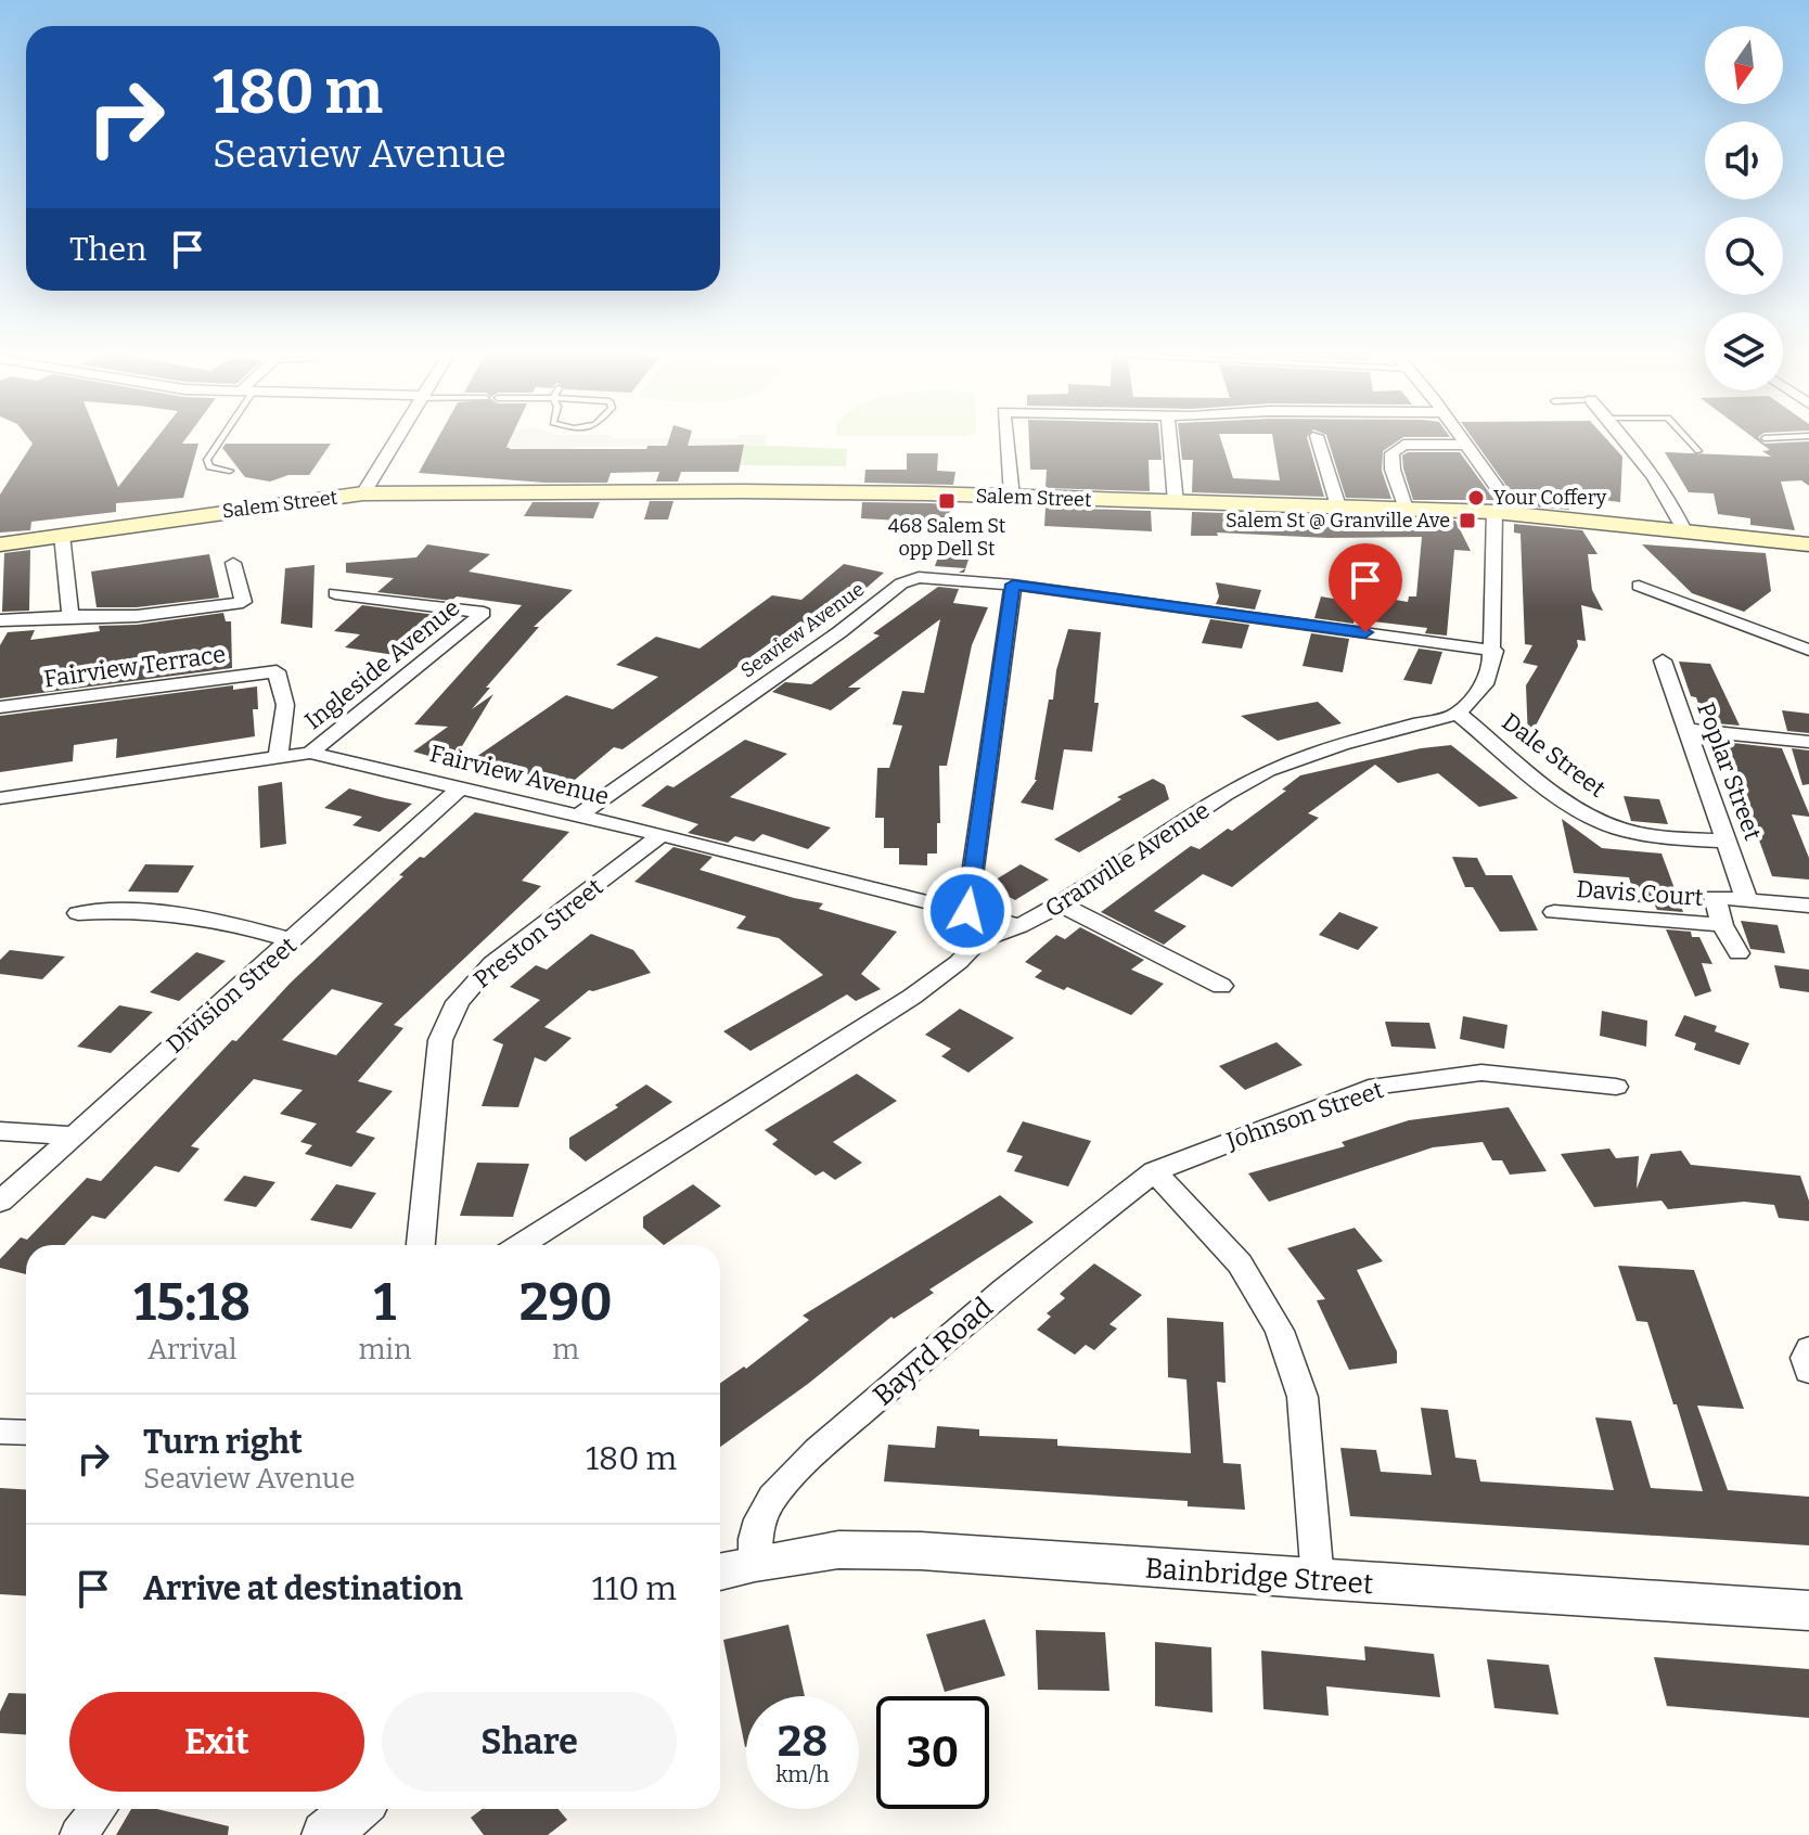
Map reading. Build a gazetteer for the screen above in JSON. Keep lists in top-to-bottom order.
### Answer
{
  "streets": {
    "main road": ["Salem Street"],
    "street": [
      "Seaview Avenue",
      "Ingleside Avenue",
      "Fairview Terrace",
      "Dale Street",
      "Poplar Street",
      "Fairview Avenue",
      "Granville Avenue",
      "Davis Court",
      "Preston Street",
      "Division Street",
      "Johnson Street",
      "Bayrd Road",
      "Bainbridge Street"
    ]
  },
  "crossings": [
    ["Seaview Avenue", "Fairview Avenue"],
    ["Ingleside Avenue", "Fairview Avenue"],
    ["Fairview Terrace", "Fairview Avenue"],
    ["Dale Street", "Poplar Street"],
    ["Dale Street", "Granville Avenue"],
    ["Fairview Avenue", "Granville Avenue"],
    ["Fairview Avenue", "Preston Street"],
    ["Fairview Avenue", "Division Street"],
    ["Johnson Street", "Bayrd Road"],
    ["Bayrd Road", "Bainbridge Street"]
  ],
  "places": {
    "other": ["Your Coffery"],
    "transit": ["468 Salem St opp Dell St", "Salem St @ Granville Ave"]
  },
  "north": "bottom",
  "page": {
    "turn": ["180 m", "Seaview Avenue"],
    "then": "Then",
    "eta": [
      "15:18",
      "Arrival",
      "1",
      "min",
      "290",
      "m"
    ],
    "list": [
      {
        "name": "Turn right",
        "note": "Seaview Avenue",
        "value": "180 m"
      },
      {
        "name": "Arrive at destination",
        "value": "110 m"
      }
    ],
    "buttons": ["Exit", "Share"],
    "speed": "28 km/h",
    "limit": "30"
  }
}
